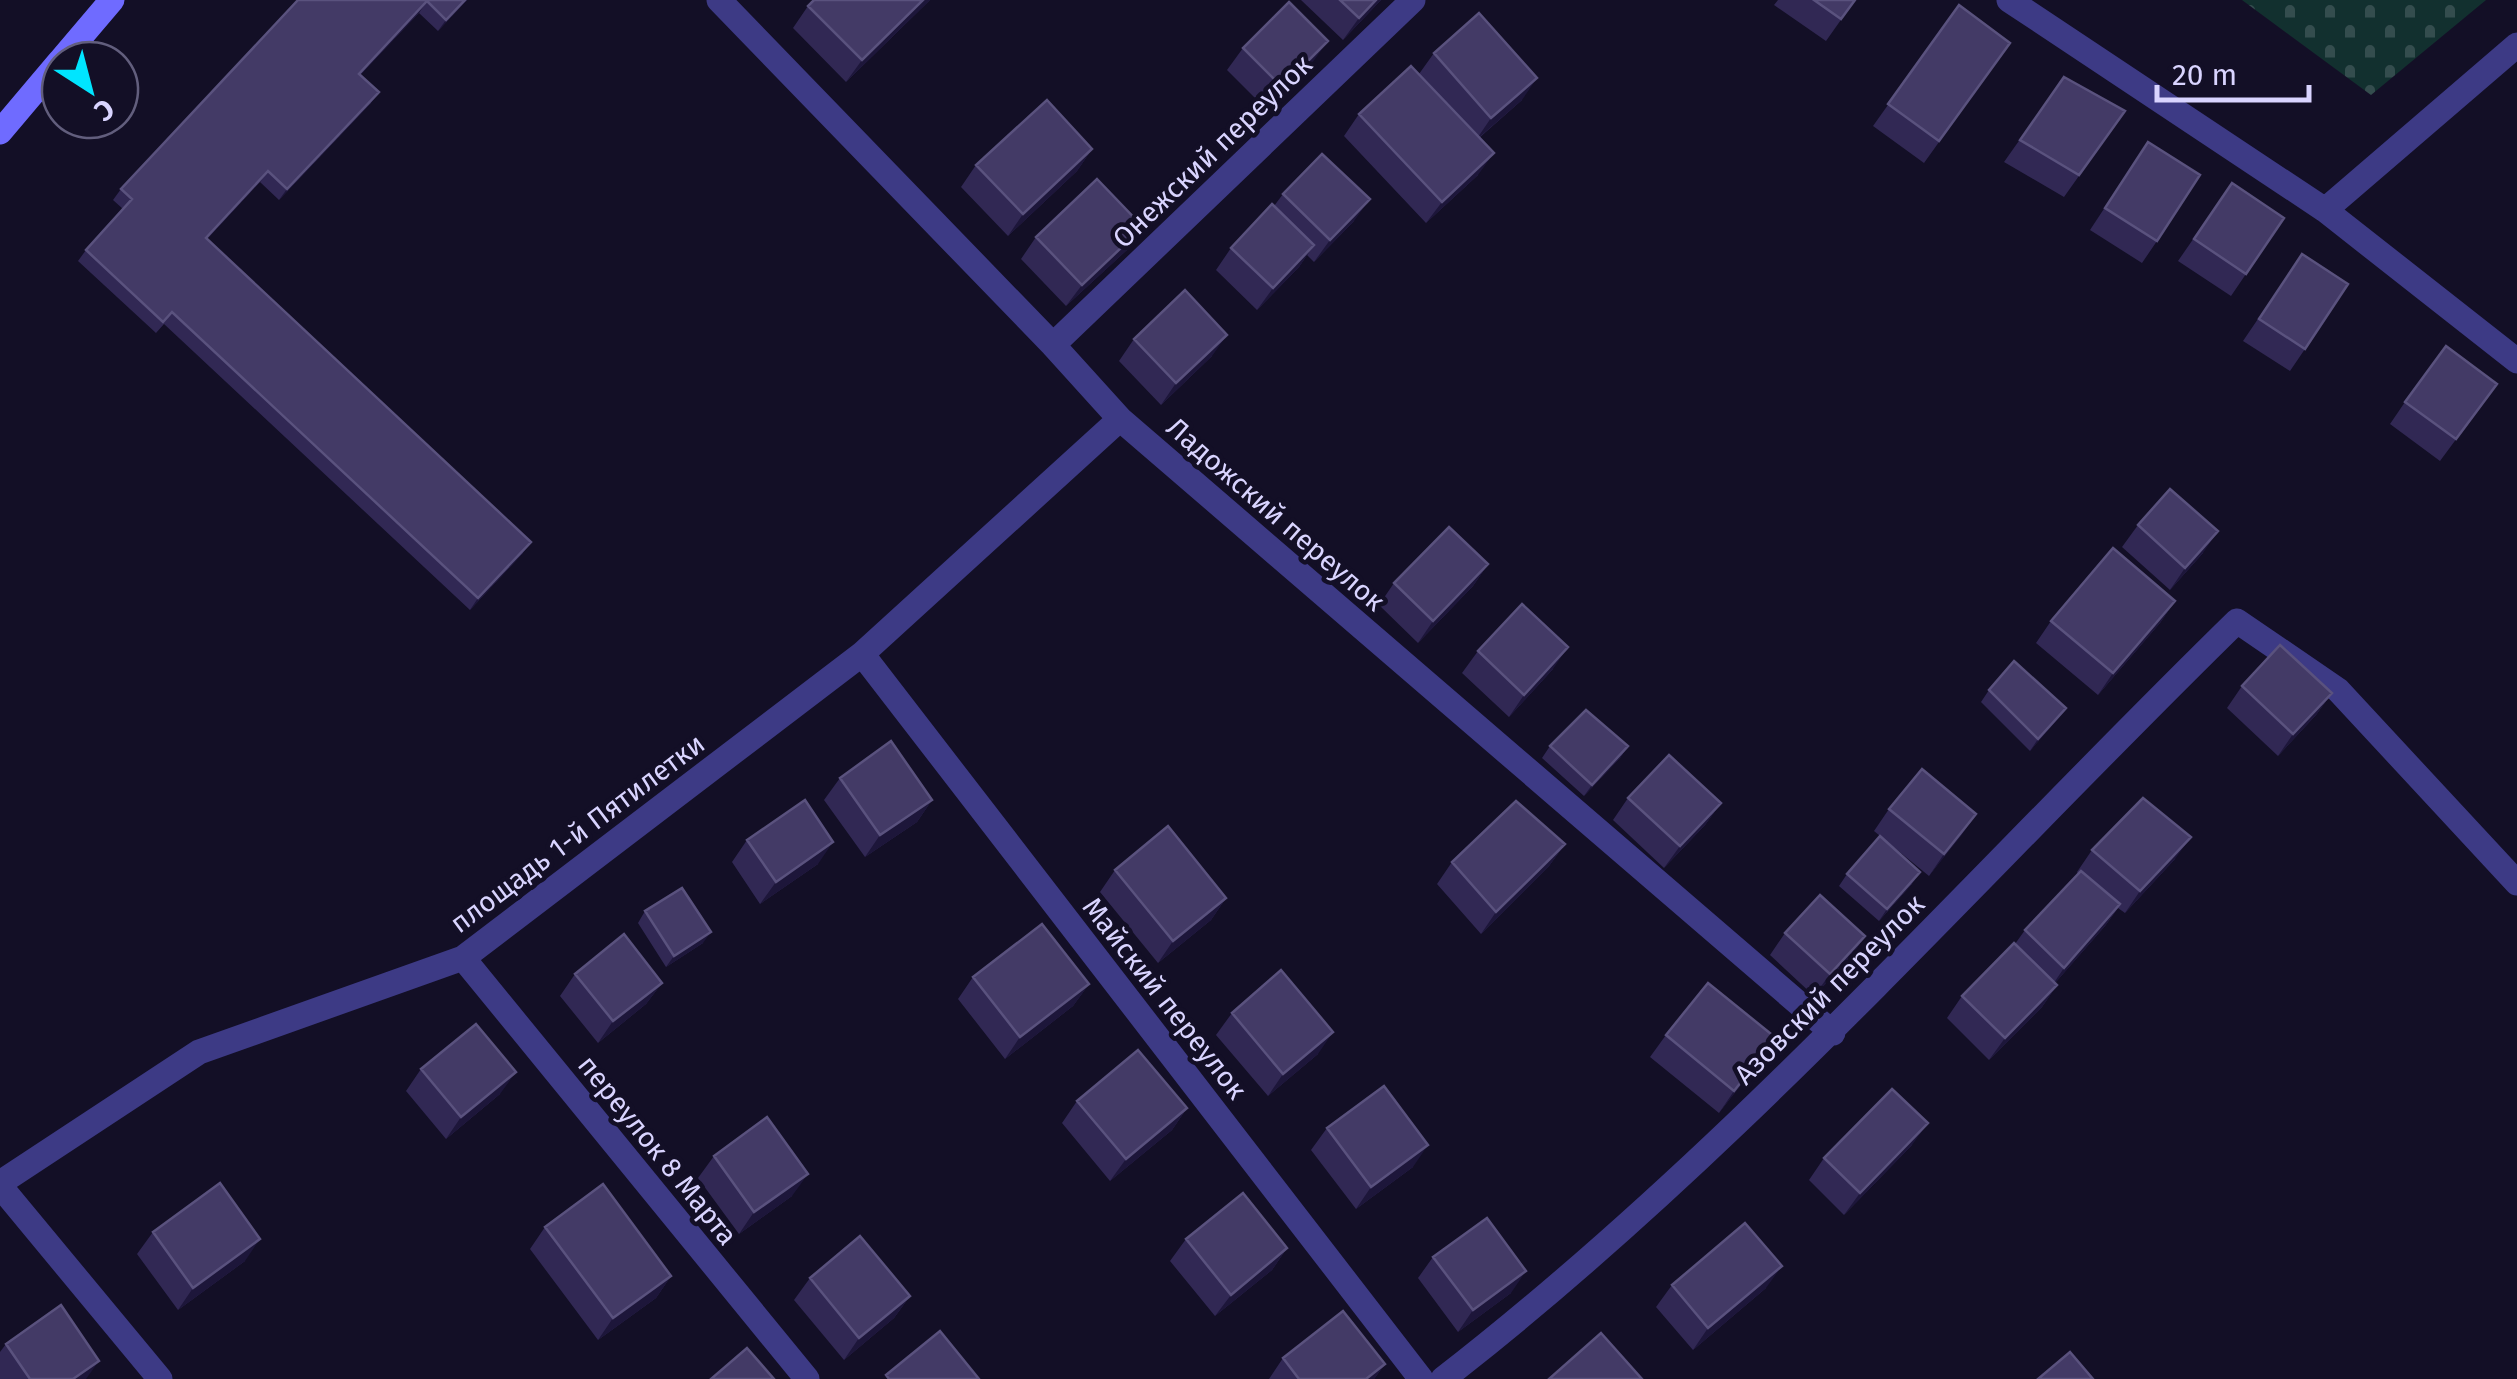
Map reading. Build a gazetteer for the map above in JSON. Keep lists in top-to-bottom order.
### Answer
{
  "streets": {
    "street": [
      "Онежский переулок",
      "Ладожский переулок",
      "площадь 1-й Пятилетки",
      "Азовский переулок",
      "Майский переулок",
      "переулок 8 Марта"
    ]
  },
  "crossings": [
    ["Онежский переулок", "Ладожский переулок"],
    ["Ладожский переулок", "площадь 1-й Пятилетки"],
    ["Ладожский переулок", "Азовский переулок"],
    ["площадь 1-й Пятилетки", "Майский переулок"],
    ["площадь 1-й Пятилетки", "переулок 8 Марта"]
  ],
  "scale_bar": "20 m",
  "north": "bottom right"
}
